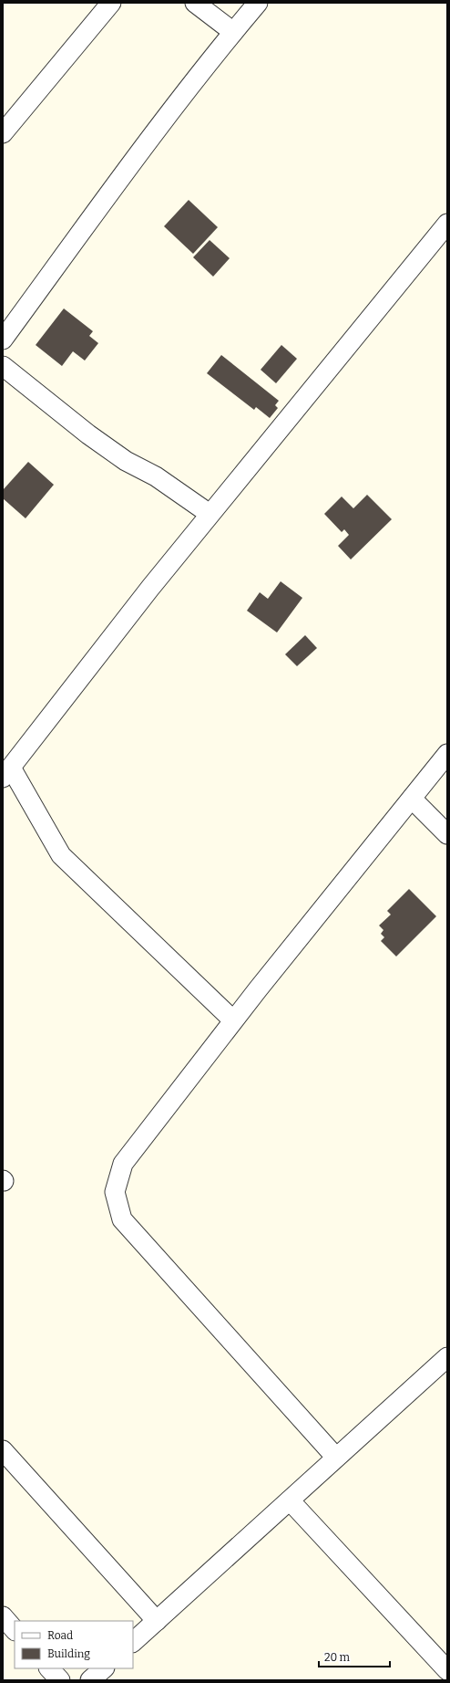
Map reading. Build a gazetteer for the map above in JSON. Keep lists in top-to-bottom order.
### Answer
{
  "legend": ["Road", "Building"],
  "scale_bar": "20 m"
}
